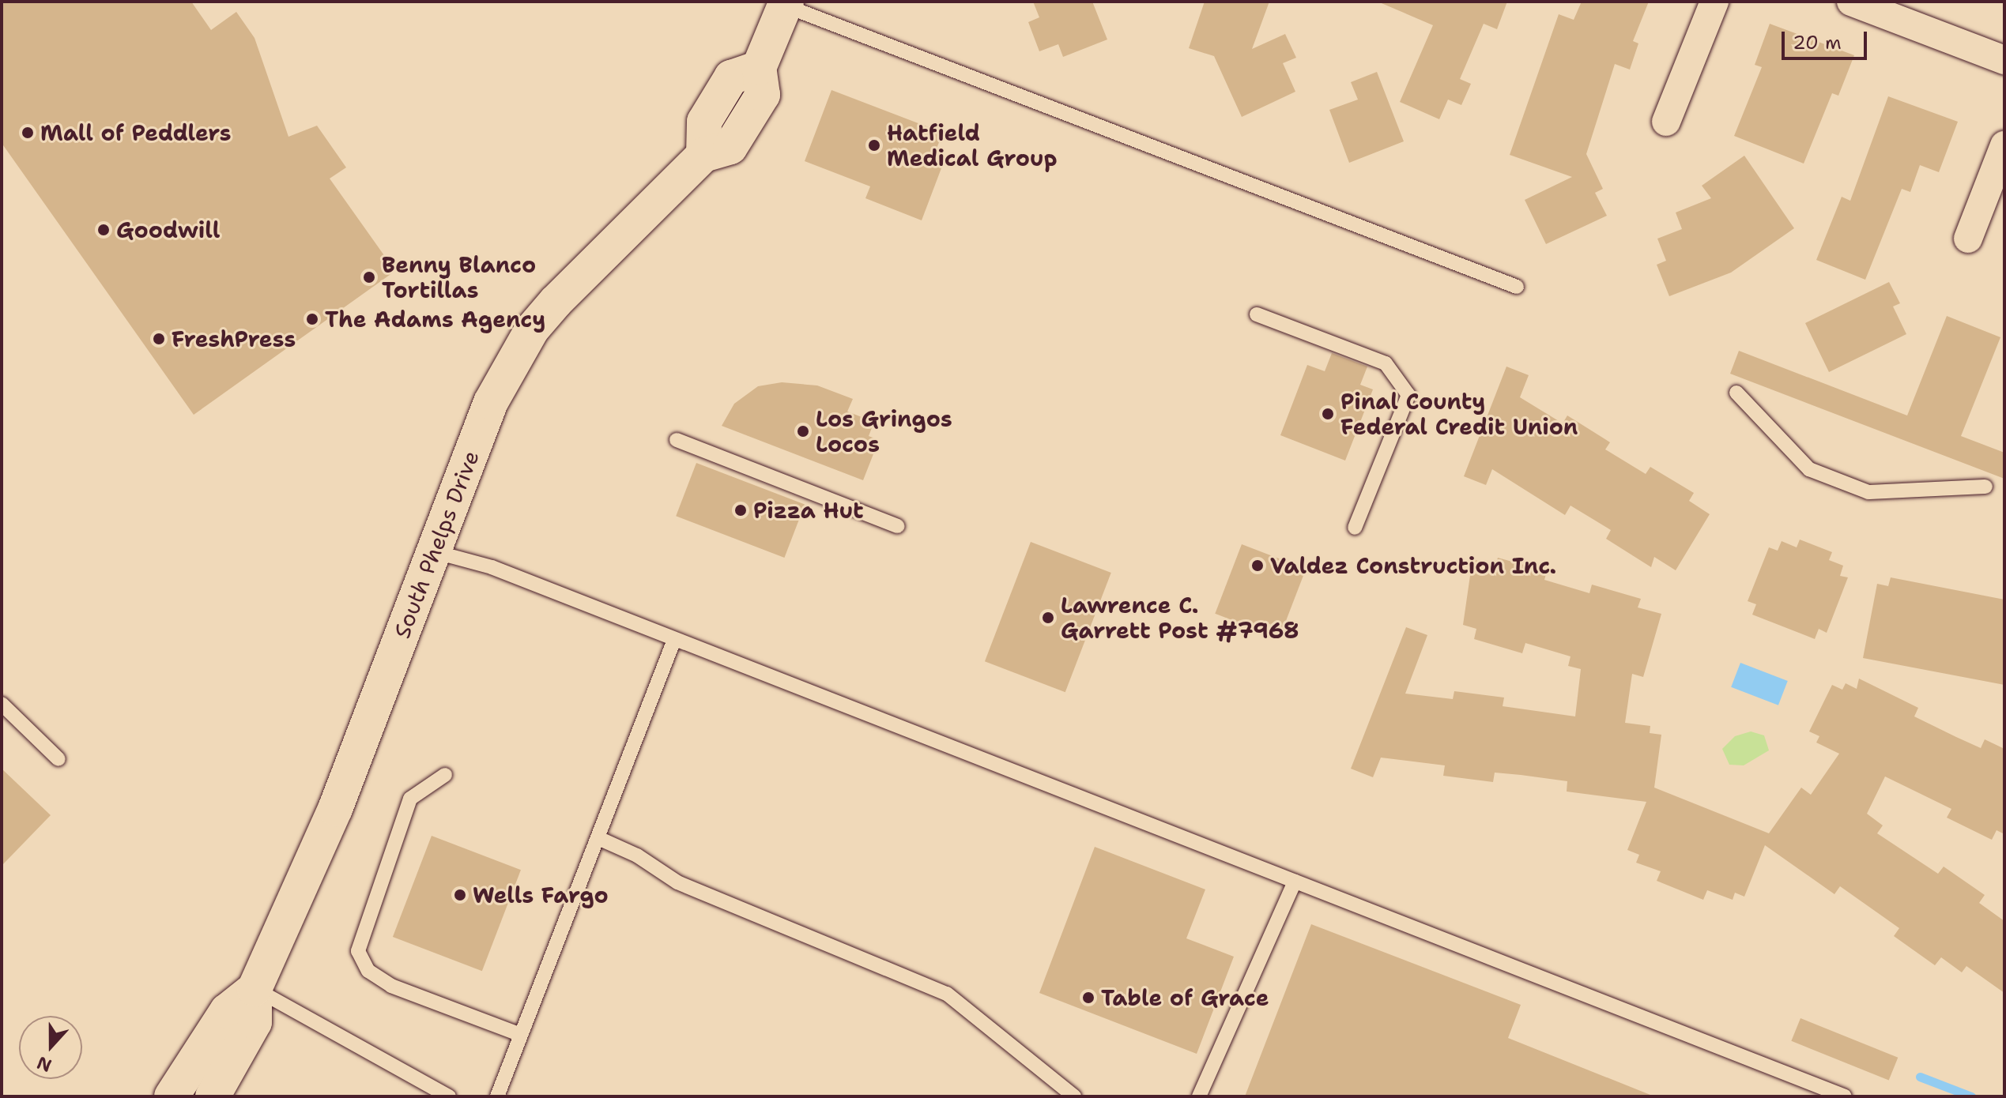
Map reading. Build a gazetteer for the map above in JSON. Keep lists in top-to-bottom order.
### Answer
{
  "streets": {
    "street": ["South Phelps Drive"]
  },
  "places": [
    "Mall of Peddlers",
    "Hatfield Medical Group",
    "Goodwill",
    "Benny Blanco Tortillas",
    "The Adams Agency",
    "FreshPress",
    "Pinal County Federal Credit Union",
    "Los Gringos Locos",
    "Pizza Hut",
    "Valdez Construction Inc.",
    "Lawrence C. Garrett Post #7968",
    "Wells Fargo",
    "Table of Grace"
  ],
  "scale_bar": "20 m",
  "north": "bottom"
}
